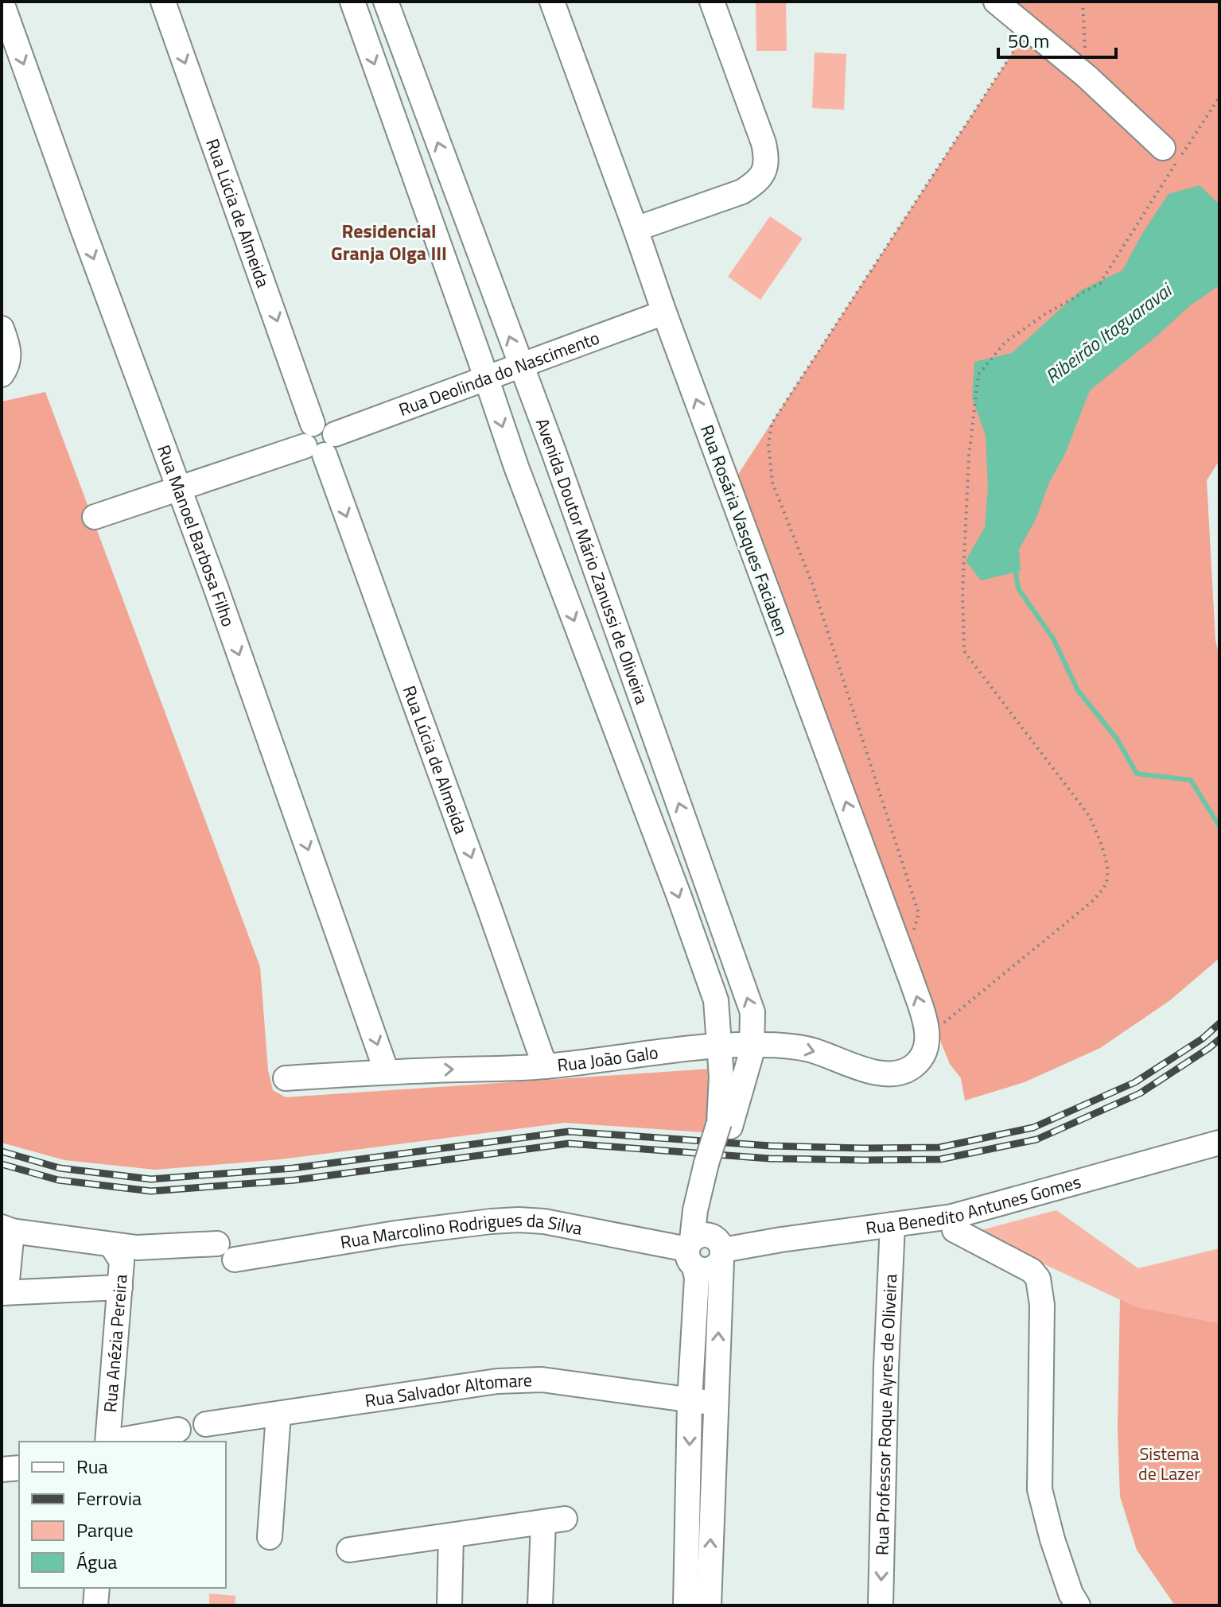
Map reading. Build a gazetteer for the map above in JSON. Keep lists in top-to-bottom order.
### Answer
{
  "streets": {
    "street": [
      "Rua Lúcia de Almeida",
      "Rua Deolinda do Nascimento",
      "Rua Rosária Vasques Faciaben",
      "Rua Manoel Barbosa Filho",
      "Avenida Doutor Mário Zanussi de Oliveira",
      "Rua João Galo",
      "Rua Benedito Antunes Gomes",
      "Rua Marcolino Rodrigues da Silva",
      "Rua Anézia Pereira",
      "Rua Salvador Altomare",
      "Rua Professor Roque Ayres de Oliveira"
    ]
  },
  "crossings": [
    ["Rua Lúcia de Almeida", "Rua Deolinda do Nascimento"],
    ["Rua Lúcia de Almeida", "Rua João Galo"],
    ["Rua Deolinda do Nascimento", "Rua Rosária Vasques Faciaben"],
    ["Rua Deolinda do Nascimento", "Rua Manoel Barbosa Filho"],
    ["Rua Deolinda do Nascimento", "Avenida Doutor Mário Zanussi de Oliveira"],
    ["Rua Rosária Vasques Faciaben", "Rua João Galo"],
    ["Rua Manoel Barbosa Filho", "Rua João Galo"],
    ["Avenida Doutor Mário Zanussi de Oliveira", "Rua João Galo"],
    ["Rua Benedito Antunes Gomes", "Rua Marcolino Rodrigues da Silva"],
    ["Rua Benedito Antunes Gomes", "Rua Professor Roque Ayres de Oliveira"]
  ],
  "one_way": [
    "Rua Lúcia de Almeida",
    "Rua Rosária Vasques Faciaben",
    "Rua Manoel Barbosa Filho",
    "Rua João Galo"
  ],
  "districts": ["Residencial Granja Olga III"],
  "water": ["Ribeirão Itaguaravai"],
  "parks": ["Sistema de Lazer"],
  "legend": [
    "Rua",
    "Ferrovia",
    "Parque",
    "Água"
  ],
  "scale_bar": "50 m"
}
